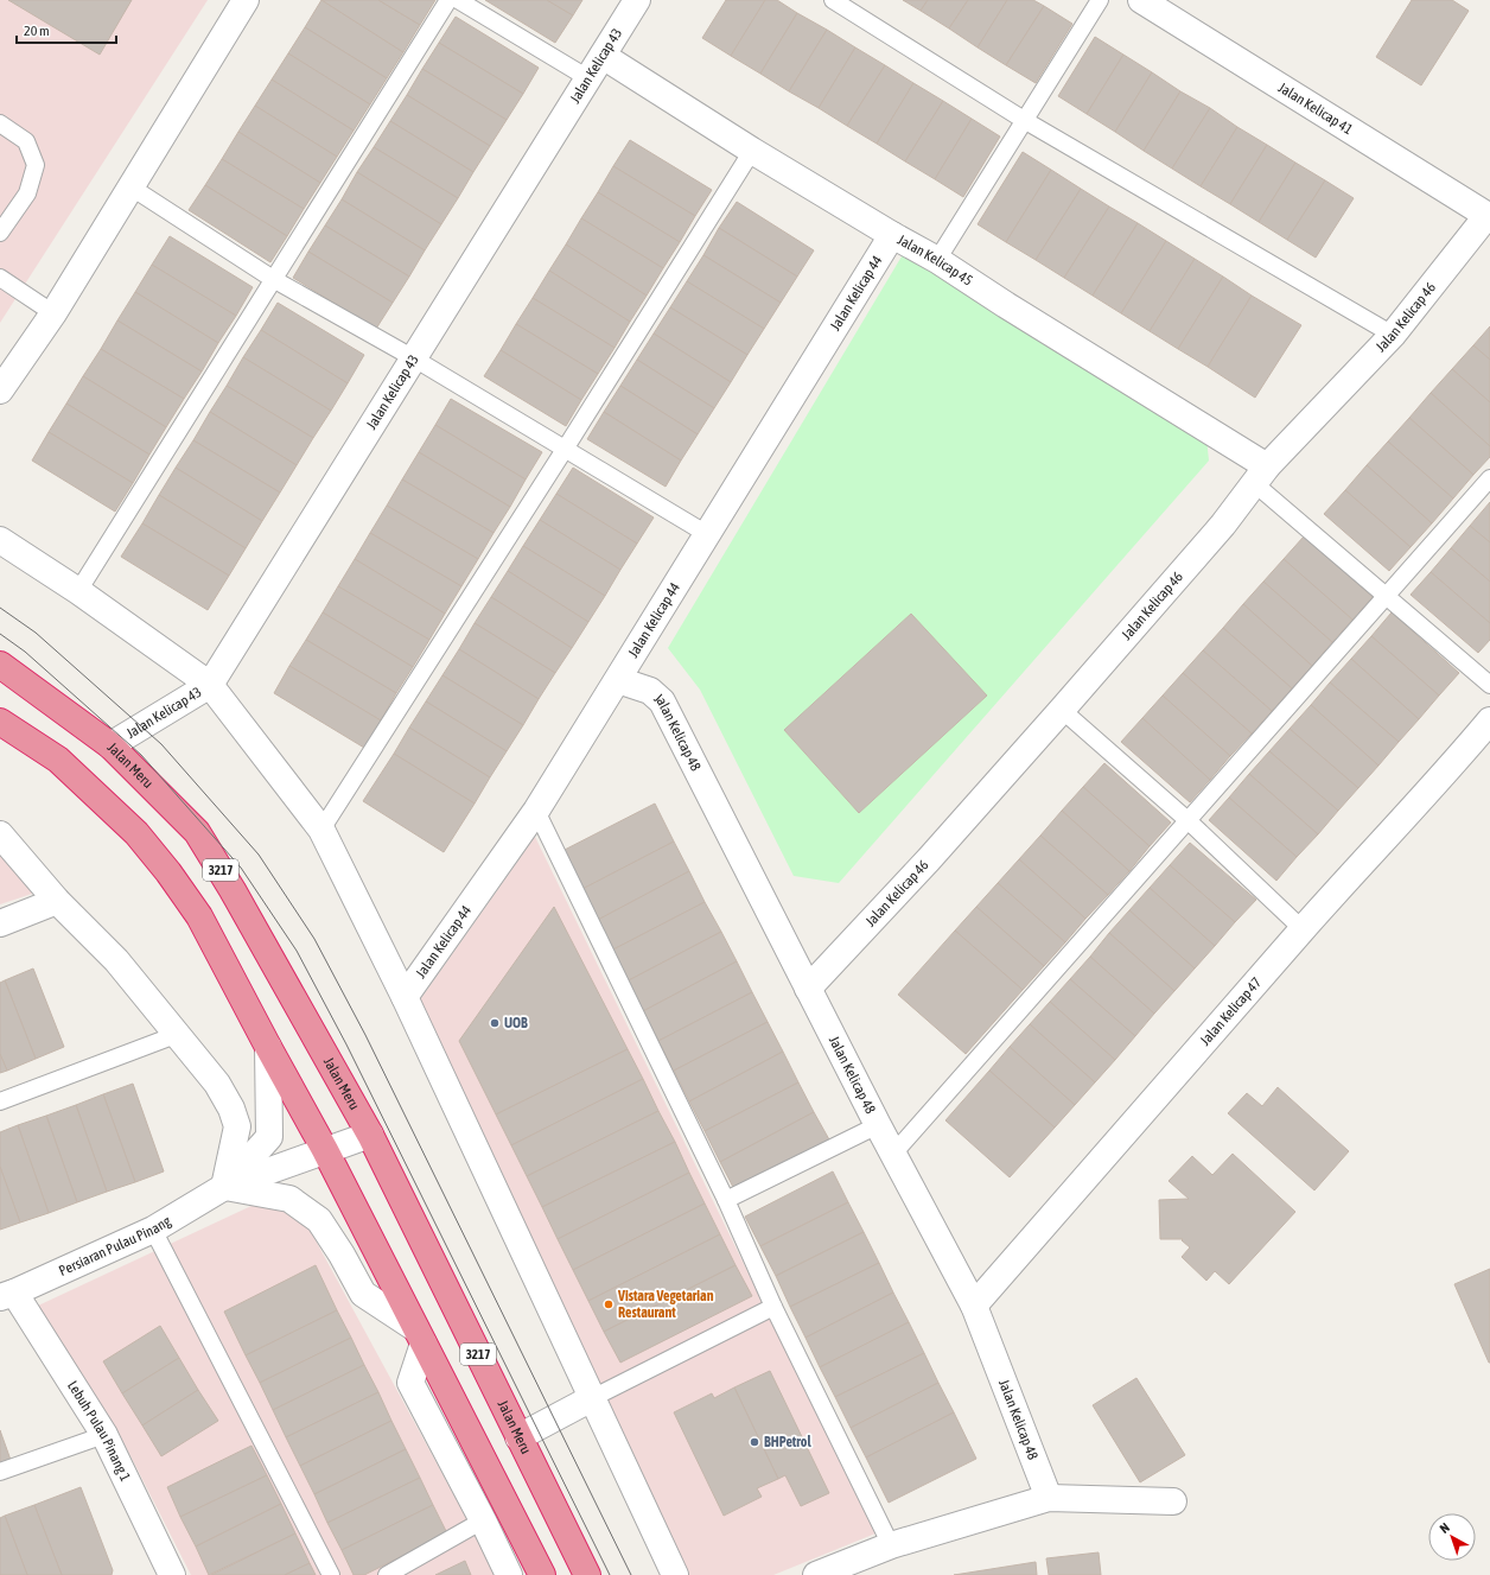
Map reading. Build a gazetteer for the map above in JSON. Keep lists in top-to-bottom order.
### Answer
{
  "streets": {
    "highway": ["Jalan Meru", "3217"],
    "street": [
      "Jalan Kelicap 43",
      "Jalan Kelicap 41",
      "Jalan Kelicap 45",
      "Jalan Kelicap 44",
      "Jalan Kelicap 46",
      "Jalan Kelicap 48",
      "Jalan Kelicap 47",
      "Persiaran Pulau Pinang",
      "Lebuh Pulau Pinang 1"
    ]
  },
  "crossings": [
    ["Jalan Kelicap 43", "Jalan Kelicap 45"],
    ["Jalan Kelicap 43", "Jalan Meru"],
    ["Jalan Kelicap 41", "Jalan Kelicap 46"],
    ["Jalan Kelicap 45", "Jalan Kelicap 44"],
    ["Jalan Kelicap 45", "Jalan Kelicap 46"],
    ["Jalan Kelicap 44", "Jalan Kelicap 48"],
    ["Jalan Kelicap 46", "Jalan Kelicap 48"],
    ["Jalan Kelicap 48", "Jalan Kelicap 47"],
    ["Persiaran Pulau Pinang", "Lebuh Pulau Pinang 1"]
  ],
  "places": ["UOB", "Vistara Vegetarian Restaurant", "BHPetrol"],
  "scale_bar": "20 m",
  "north": "top left"
}
